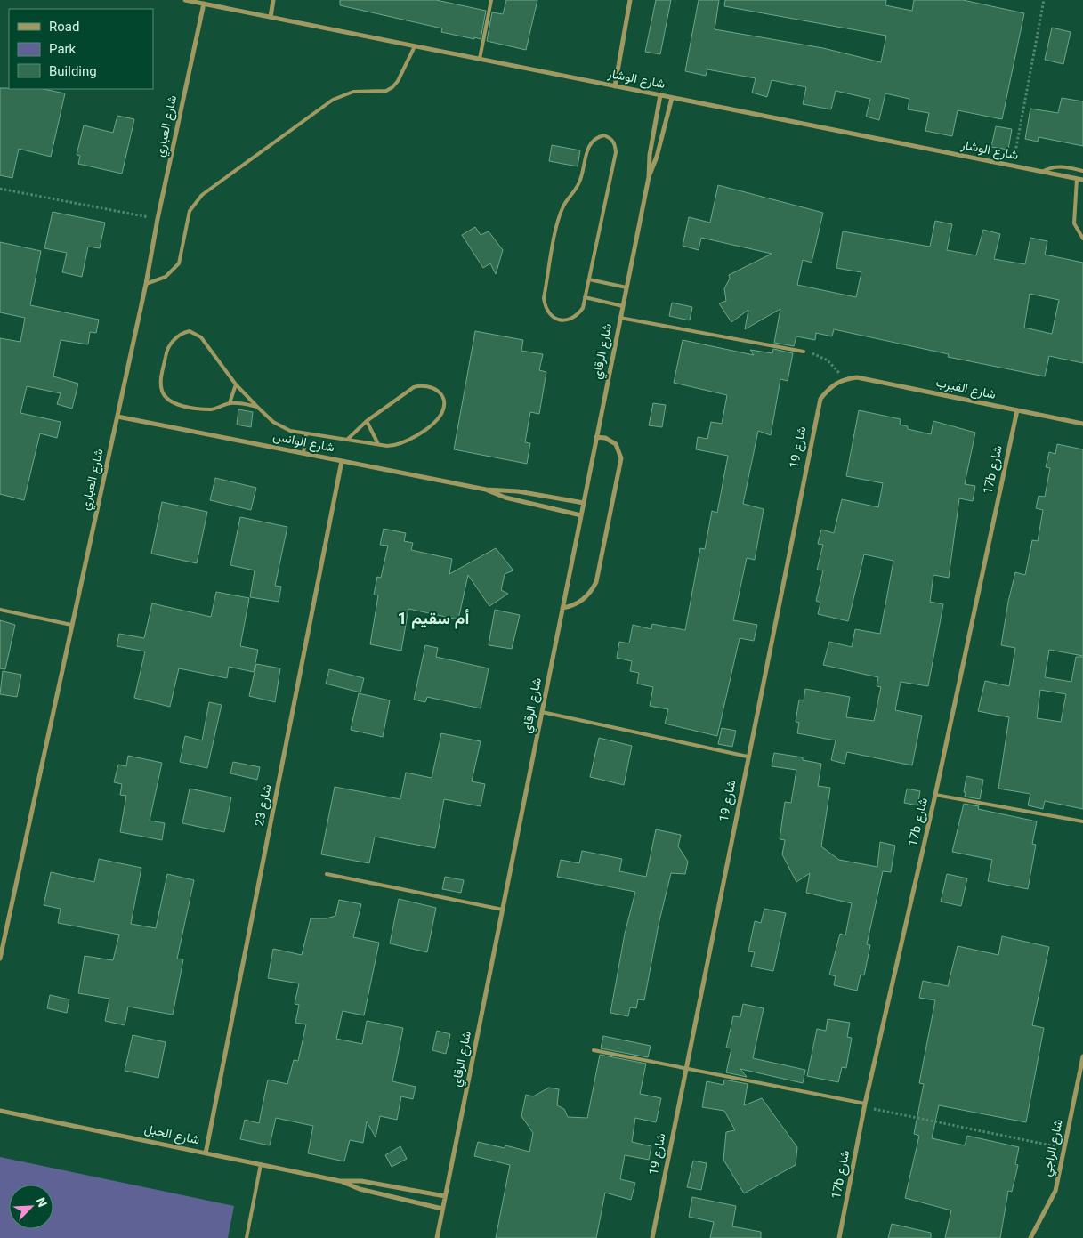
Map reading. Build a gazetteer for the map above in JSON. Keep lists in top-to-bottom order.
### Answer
{
  "streets": {
    "street": [
      "شارع الوشار",
      "شارع العباري",
      "شارع الرقاي",
      "شارع القيرب",
      "شارع الوانس",
      "شارع 19",
      "17b شارع",
      "شارع 23",
      "شارع الحبل",
      "شارع الراجي"
    ]
  },
  "crossings": [
    ["شارع الوشار", "شارع العباري"],
    ["شارع الوشار", "شارع الرقاي"],
    ["شارع العباري", "شارع الوانس"],
    ["شارع الرقاي", "شارع الوانس"],
    ["شارع الرقاي", "شارع الحبل"],
    ["شارع القيرب", "شارع 19"],
    ["شارع القيرب", "17b شارع"],
    ["شارع الوانس", "شارع 23"],
    ["شارع 23", "شارع الحبل"]
  ],
  "districts": ["أم سقيم 1"],
  "legend": ["Road", "Park", "Building"],
  "north": "top right"
}
